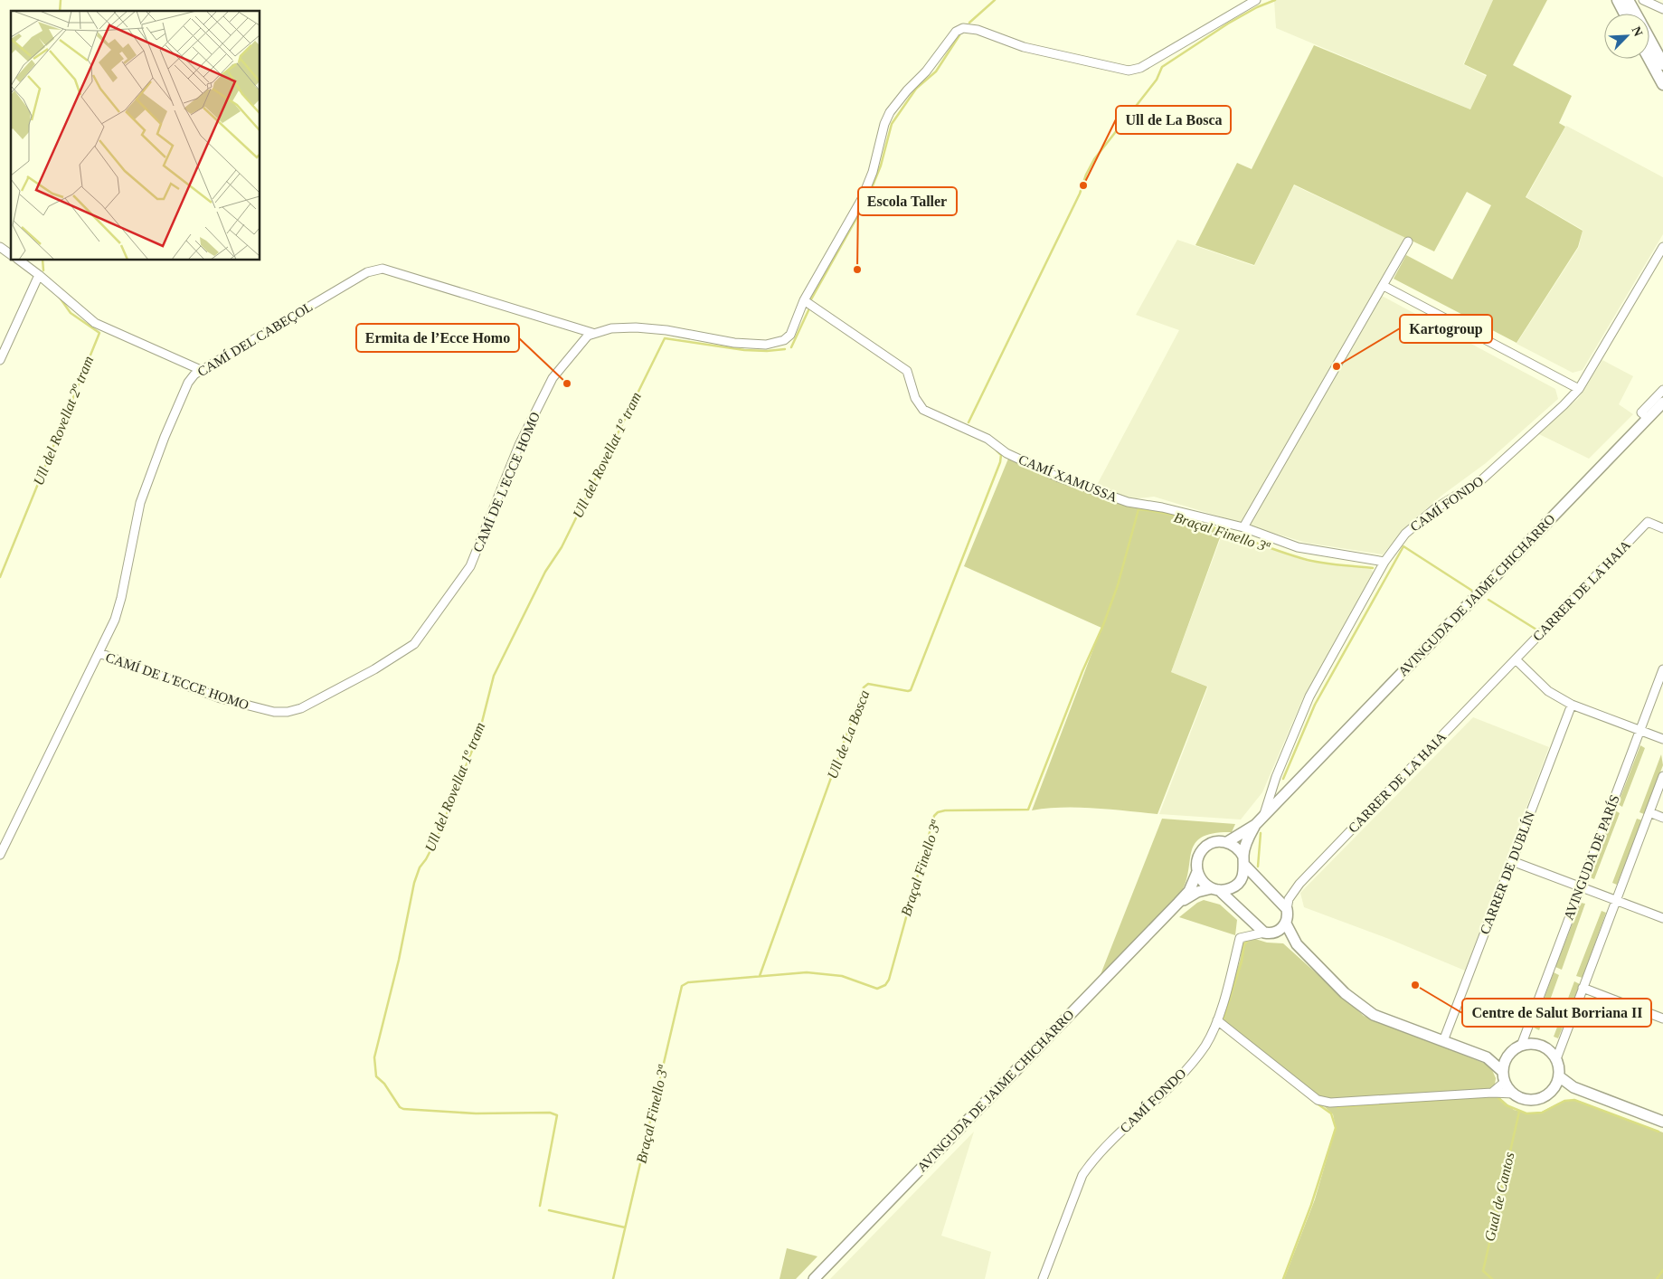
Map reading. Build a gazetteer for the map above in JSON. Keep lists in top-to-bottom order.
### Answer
{
  "streets": {
    "street": [
      "CAMÍ DEL CABEÇOL",
      "CAMÍ XAMUSSA",
      "CAMÍ DE L'ECCE HOMO",
      "CAMÍ FONDO",
      "CARRER DE LA HAIA",
      "AVINGUDA DE JAIME CHICHARRO",
      "AVINGUDA DE PARÍS",
      "CARRER DE DUBLÍN"
    ]
  },
  "crossings": [
    ["CAMÍ DEL CABEÇOL", "CAMÍ DE L'ECCE HOMO"],
    ["CAMÍ XAMUSSA", "CAMÍ FONDO"],
    ["CAMÍ FONDO", "AVINGUDA DE JAIME CHICHARRO"]
  ],
  "water": [
    "Ull del Rovellat 2º tram",
    "Ull del Rovellat 1º tram",
    "Braçal Finello 3ª",
    "Ull de La Bosca",
    "Gual de Cantos"
  ],
  "places": [
    "Ull de La Bosca",
    "Escola Taller",
    "Kartogroup",
    "Ermita de l’Ecce Homo",
    "Centre de Salut Borriana II"
  ],
  "north": "top right"
}
